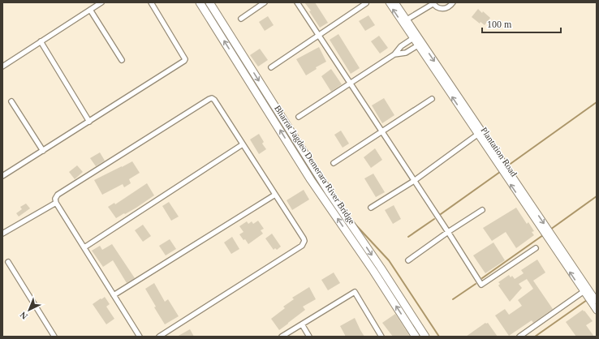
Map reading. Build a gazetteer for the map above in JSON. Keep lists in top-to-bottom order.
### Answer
{
  "streets": {
    "main road": ["Bharrat Jagdeo Demerara River Bridge"],
    "street": ["Plantation Road"]
  },
  "scale_bar": "100 m",
  "north": "bottom left"
}
